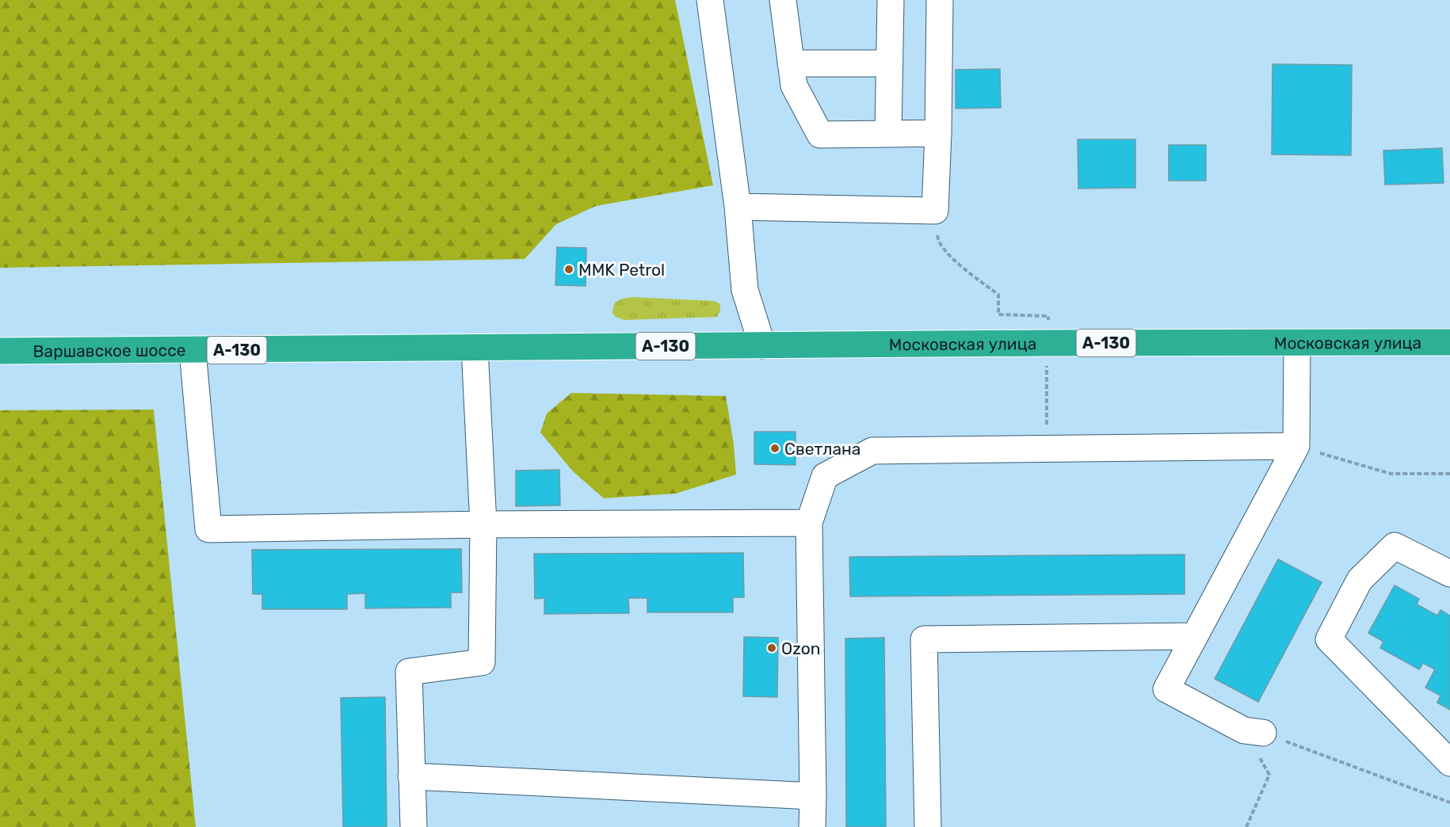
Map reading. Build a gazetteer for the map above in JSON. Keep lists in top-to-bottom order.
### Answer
{
  "streets": {
    "highway": ["А-130", "Московская улица", "Варшавское шоссе"]
  },
  "crossings": [
    ["Московская улица", "Варшавское шоссе"]
  ],
  "places": ["MMK Petrol", "Светлана", "Ozon"]
}
